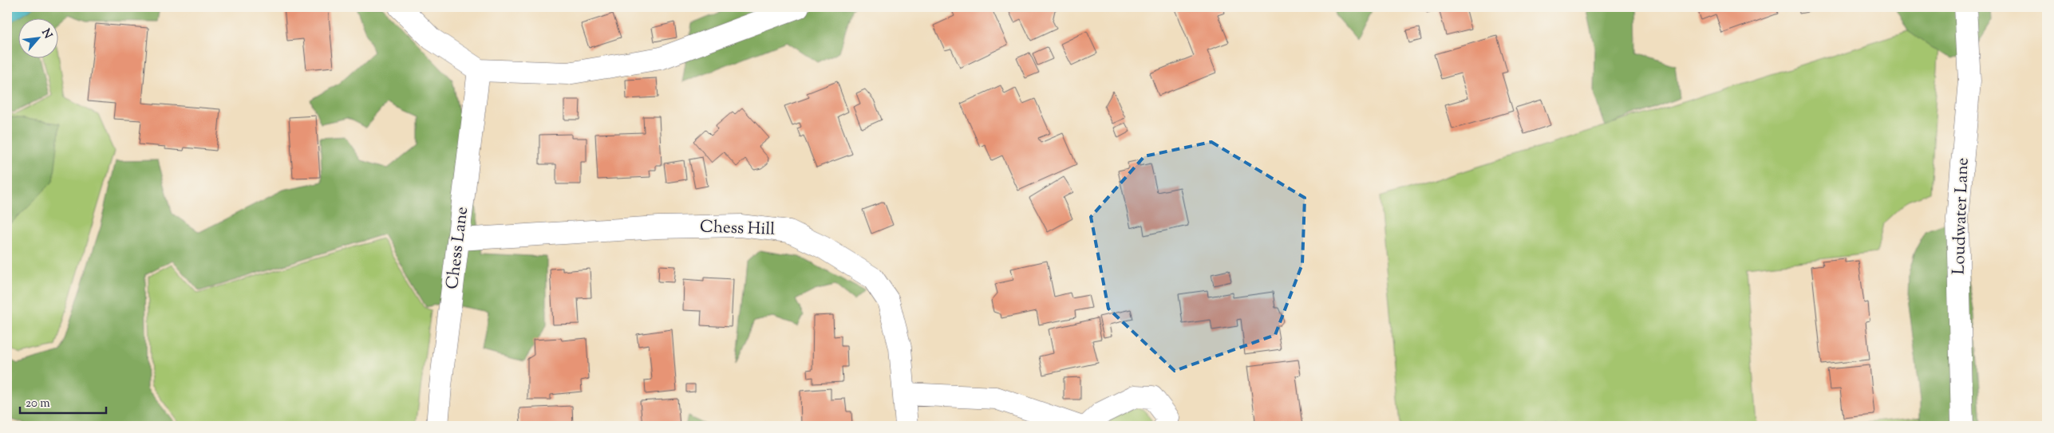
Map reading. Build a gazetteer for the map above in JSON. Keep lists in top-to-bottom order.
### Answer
{
  "streets": {
    "street": ["Loudwater Lane", "Chess Hill", "Chess Lane"]
  },
  "crossings": [
    ["Chess Hill", "Chess Lane"]
  ],
  "scale_bar": "20 m",
  "north": "top right"
}
